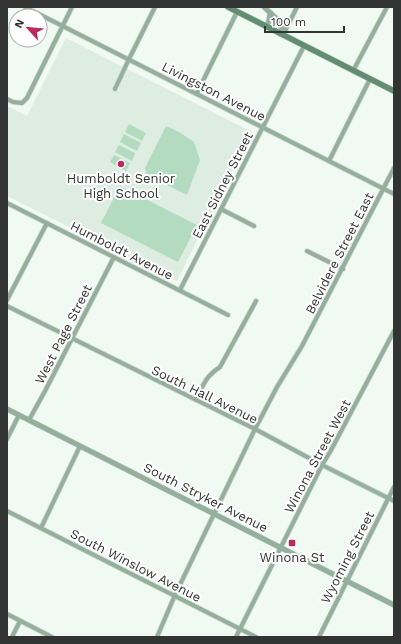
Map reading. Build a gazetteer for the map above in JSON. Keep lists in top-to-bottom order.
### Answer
{
  "streets": {
    "street": [
      "Livingston Avenue",
      "East Sidney Street",
      "Humboldt Avenue",
      "Belvidere Street East",
      "West Page Street",
      "South Hall Avenue",
      "Winona Street West",
      "South Stryker Avenue",
      "Wyoming Street",
      "South Winslow Avenue"
    ]
  },
  "crossings": [
    ["Livingston Avenue", "East Sidney Street"],
    ["Livingston Avenue", "Belvidere Street East"],
    ["East Sidney Street", "Humboldt Avenue"],
    ["Humboldt Avenue", "West Page Street"],
    ["Belvidere Street East", "South Hall Avenue"],
    ["Belvidere Street East", "South Stryker Avenue"],
    ["Belvidere Street East", "South Winslow Avenue"],
    ["West Page Street", "South Hall Avenue"],
    ["West Page Street", "South Stryker Avenue"],
    ["South Hall Avenue", "Winona Street West"],
    ["South Hall Avenue", "Wyoming Street"],
    ["Winona Street West", "South Stryker Avenue"],
    ["Winona Street West", "South Winslow Avenue"],
    ["South Stryker Avenue", "Wyoming Street"]
  ],
  "places": {
    "other": ["Humboldt Senior High School"],
    "transit": ["Winona St"]
  },
  "scale_bar": "100 m",
  "north": "top left"
}
